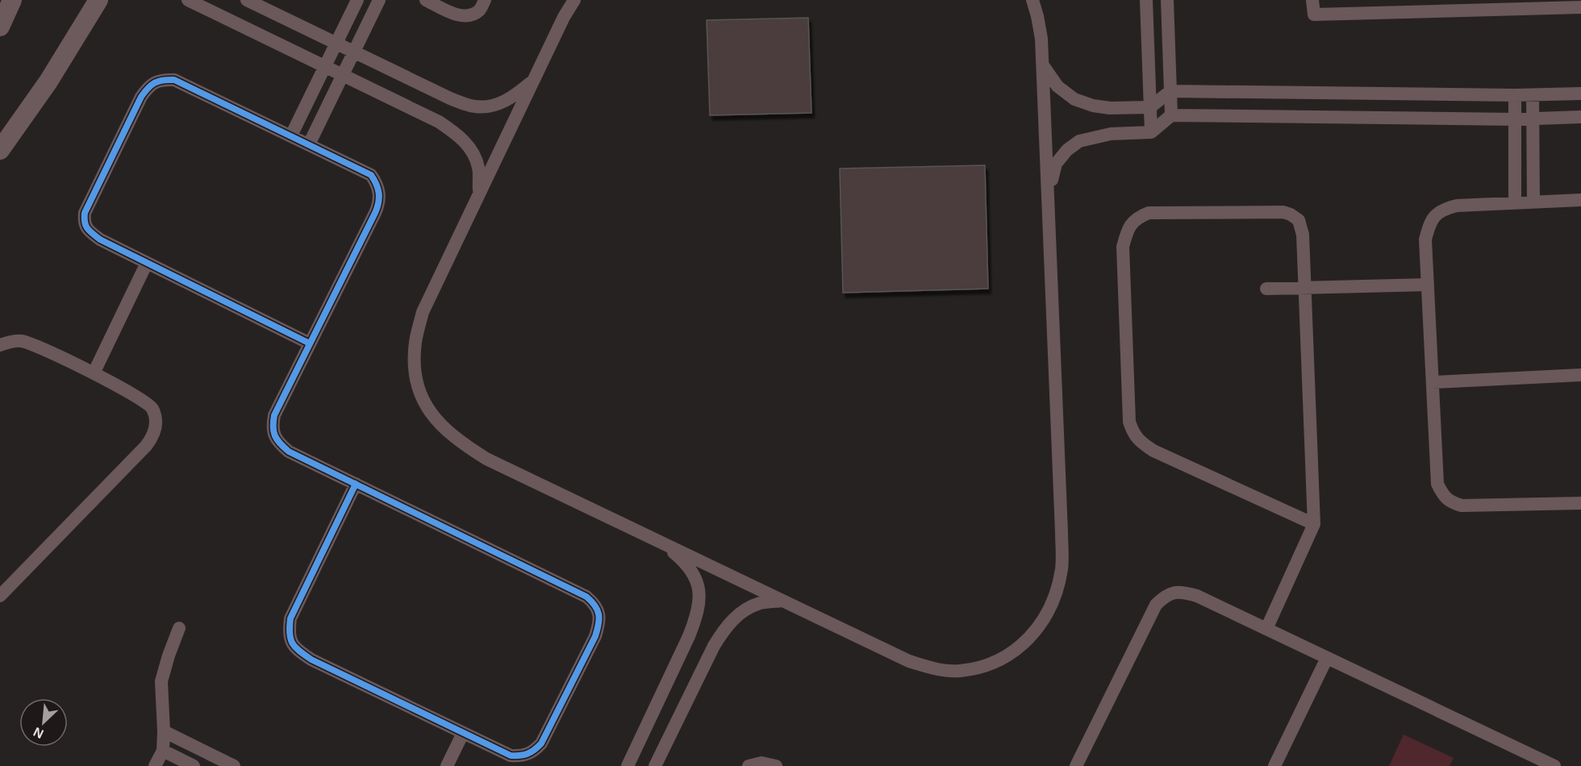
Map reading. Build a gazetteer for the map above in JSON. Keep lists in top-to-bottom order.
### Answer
{
  "north": "bottom left"
}
